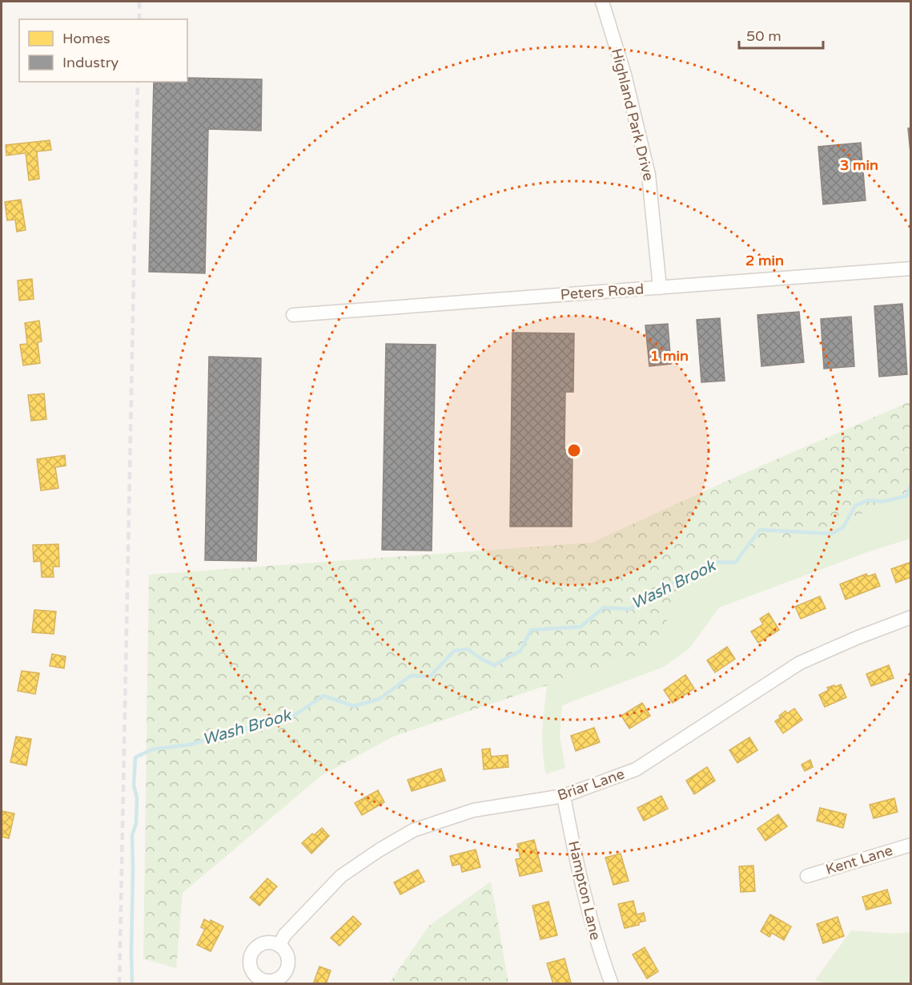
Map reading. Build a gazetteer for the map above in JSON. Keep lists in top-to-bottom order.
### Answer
{
  "streets": {
    "street": [
      "Highland Park Drive",
      "Peters Road",
      "Briar Lane",
      "Kent Lane",
      "Hampton Lane"
    ]
  },
  "crossings": [
    ["Highland Park Drive", "Peters Road"],
    ["Briar Lane", "Hampton Lane"]
  ],
  "water": ["Wash Brook"],
  "legend": ["Homes", "Industry"],
  "scale_bar": "50 m",
  "rings": ["3 min", "2 min", "1 min"]
}
